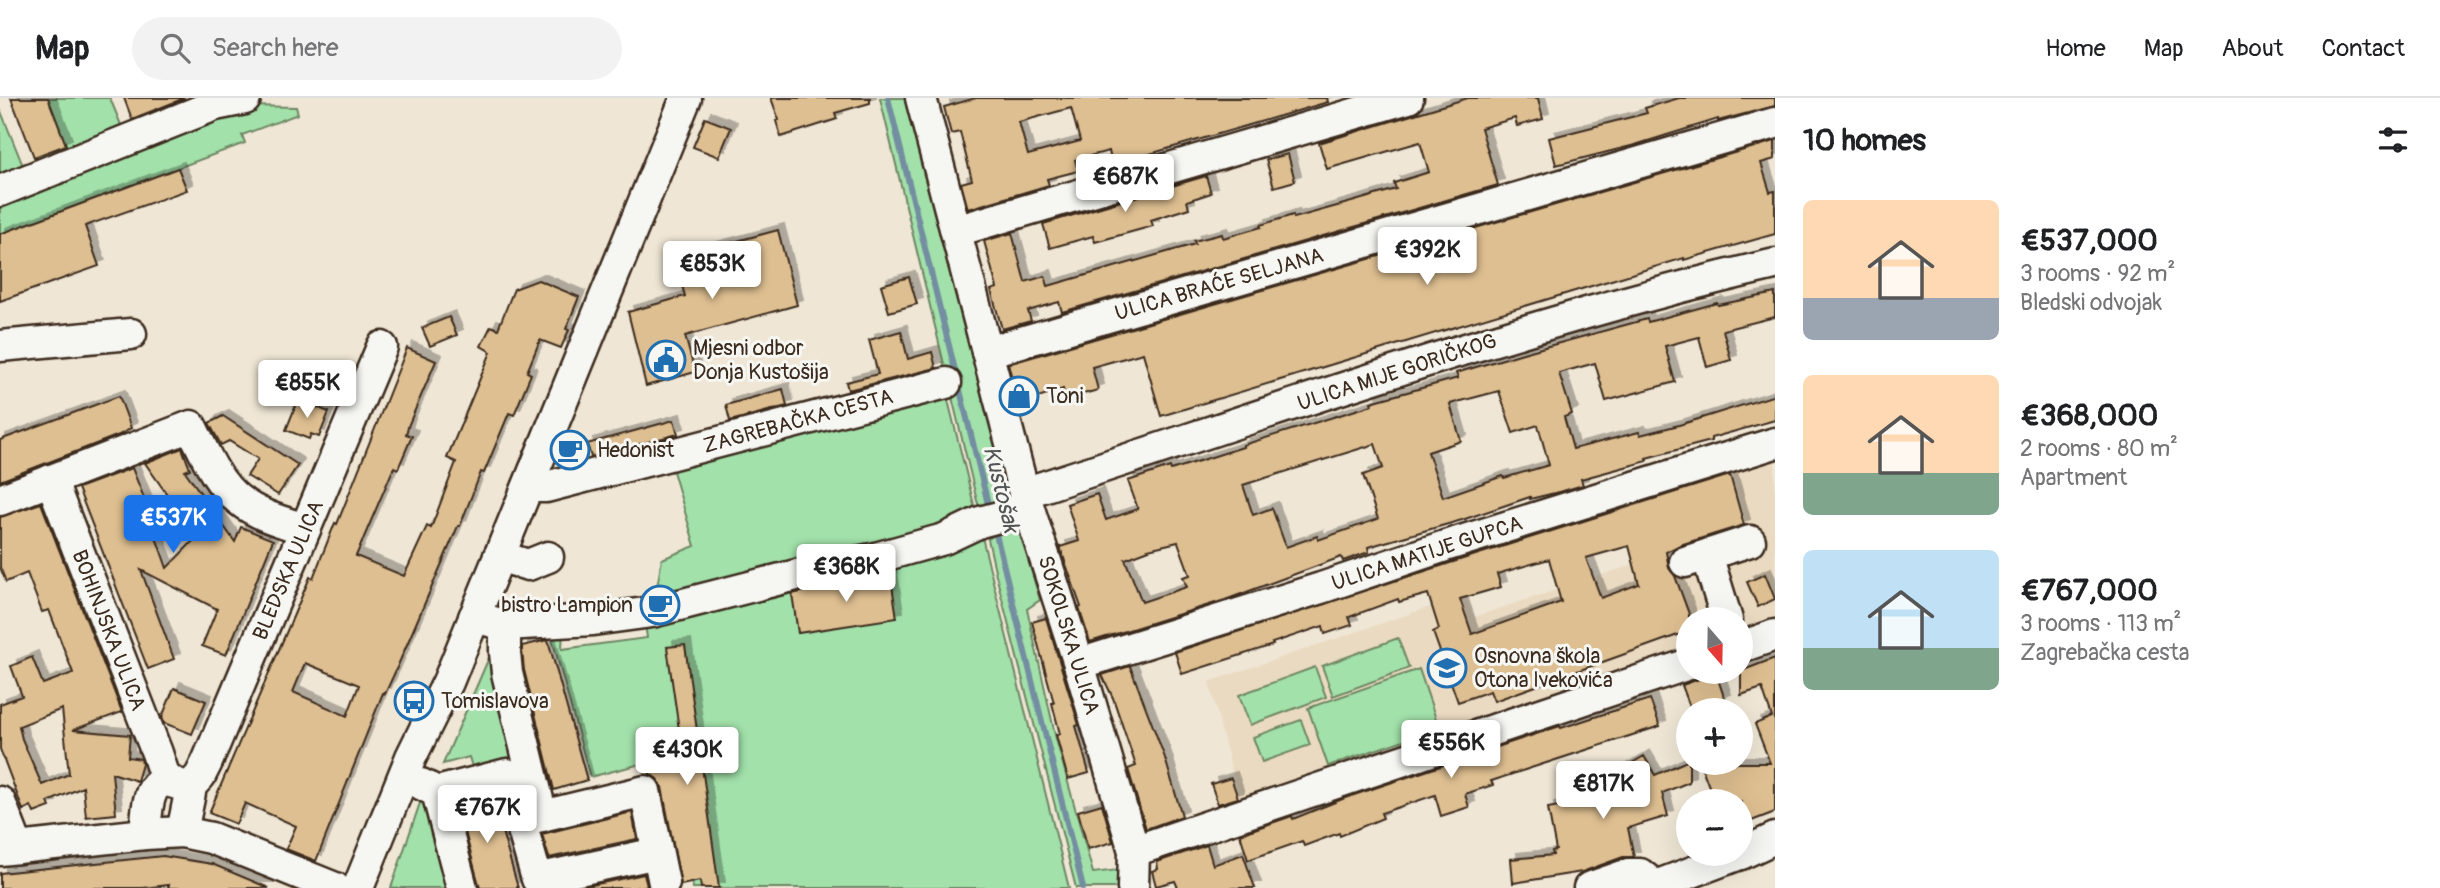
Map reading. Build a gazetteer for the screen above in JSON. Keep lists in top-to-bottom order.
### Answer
{
  "streets": {
    "street": [
      "ULICA BRAĆE SELJANA",
      "ULICA MIJE GORIČKOG",
      "ZAGREBAČKA CESTA",
      "ULICA MATIJE GUPCA",
      "BLEDSKA ULICA",
      "BOHINJSKA ULICA",
      "SOKOLSKA ULICA"
    ]
  },
  "crossings": [
    ["ULICA BRAĆE SELJANA", "SOKOLSKA ULICA"],
    ["ULICA MIJE GORIČKOG", "SOKOLSKA ULICA"],
    ["ULICA MATIJE GUPCA", "SOKOLSKA ULICA"],
    ["BLEDSKA ULICA", "BOHINJSKA ULICA"]
  ],
  "water": ["Kustošak"],
  "places": {
    "public building": ["Mjesni odbor Donja Kustošija"],
    "shop": ["Toni"],
    "cafe": ["Hedonist", "bistro Lampion"],
    "school or university": ["Osnovna škola Otona Ivekovića"],
    "bus stop": ["Tomislavova"]
  },
  "north": "bottom",
  "page": {
    "header": "Map",
    "search": "Search here",
    "nav": [
      "Home",
      "Map",
      "About",
      "Contact"
    ],
    "heading": "10 homes",
    "price": [
      "€687K",
      "€392K",
      "€853K",
      "€855K",
      "€537K",
      "€368K",
      "€556K",
      "€430K",
      "€817K",
      "€767K"
    ],
    "list": [
      {
        "name": "€537,000",
        "note": "3 rooms · 92 m² · Bledski odvojak"
      },
      {
        "name": "€368,000",
        "note": "2 rooms · 80 m² · Apartment"
      },
      {
        "name": "€767,000",
        "note": "3 rooms · 113 m² · Zagrebačka cesta"
      }
    ],
    "map_buttons": ["+", "−"]
  }
}
